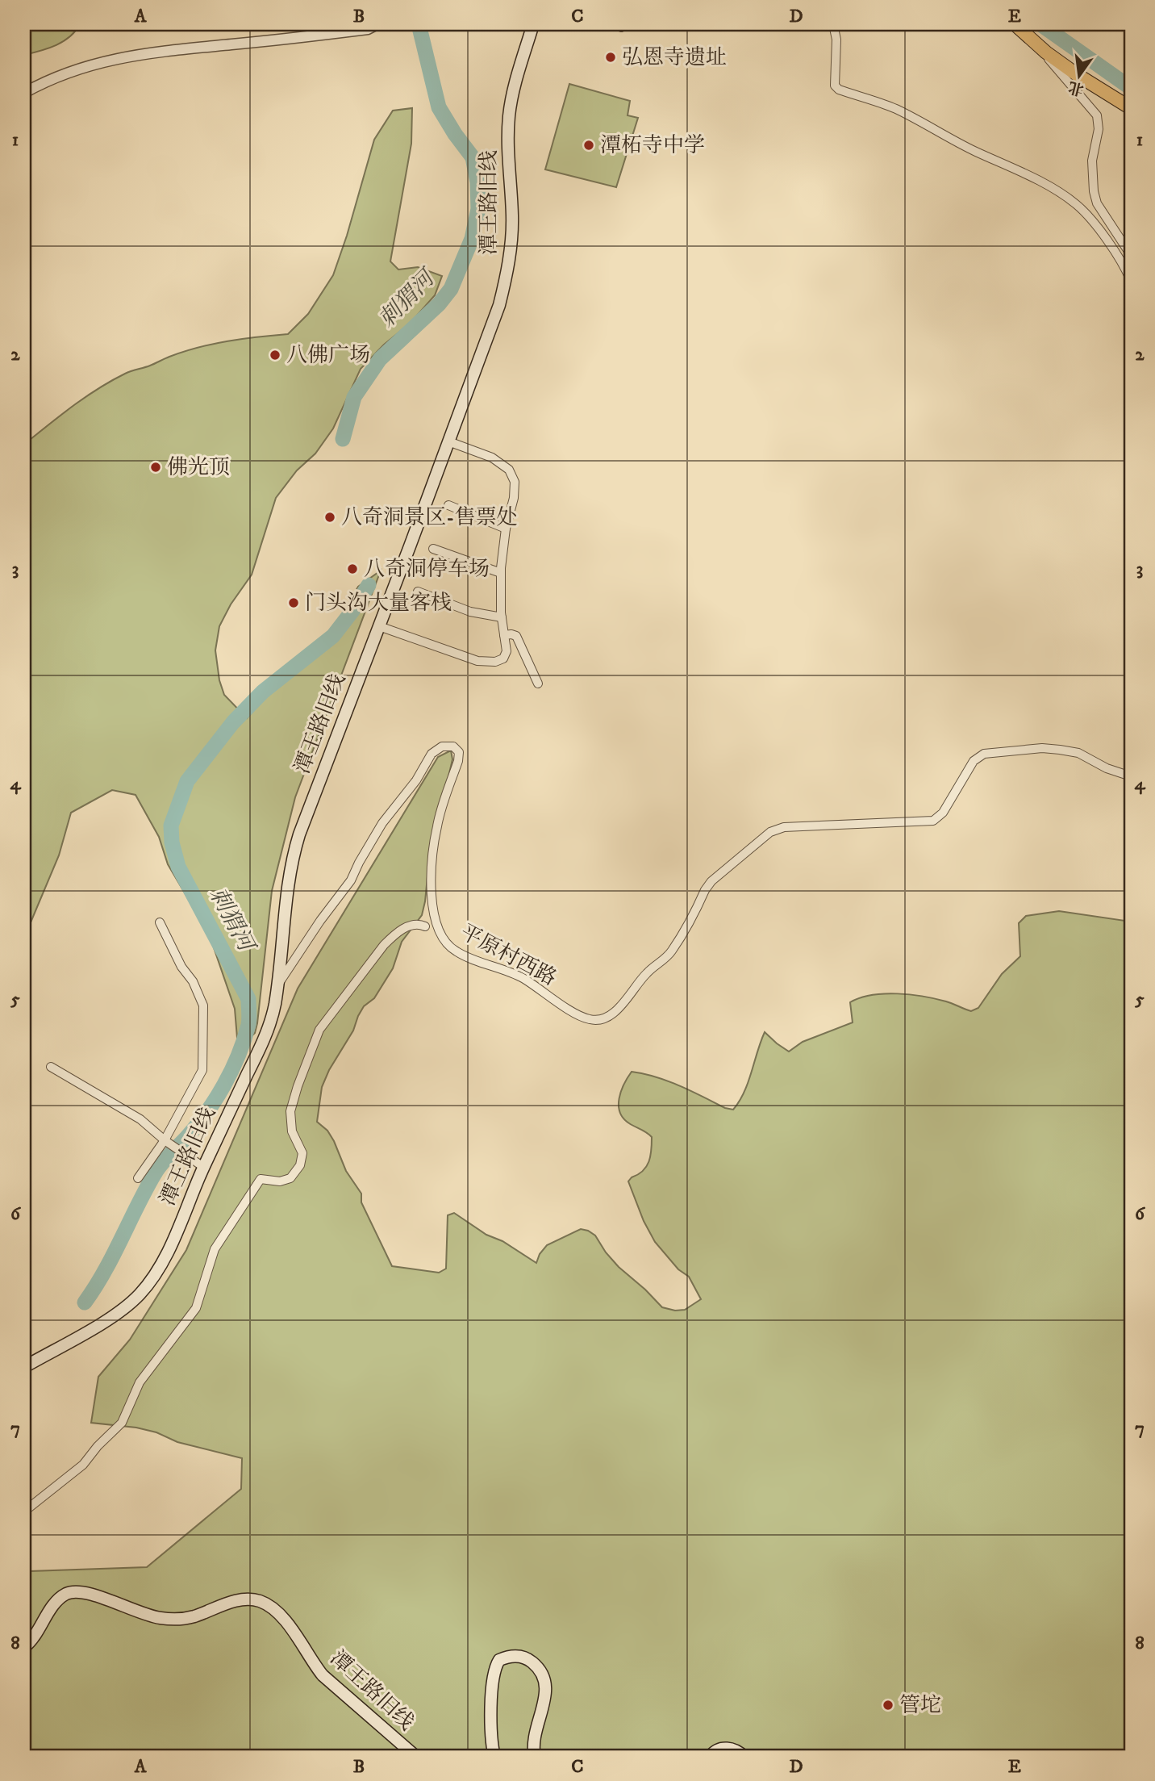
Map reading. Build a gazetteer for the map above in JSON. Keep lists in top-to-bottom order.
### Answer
{
  "streets": {
    "main road": ["潭王路旧线"],
    "street": ["平原村西路"]
  },
  "crossings": [
    ["潭王路旧线", "平原村西路"]
  ],
  "water": ["刺猬河"],
  "places": [
    "弘恩寺遗址",
    "潭柘寺中学",
    "八佛广场",
    "佛光顶",
    "八奇洞景区-售票处",
    "八奇洞停车场",
    "门头沟大量客栈",
    "管坨"
  ],
  "north": "bottom",
  "grid": {
    "columns": [
      "A",
      "B",
      "C",
      "D",
      "E"
    ],
    "rows": [
      "1",
      "2",
      "3",
      "4",
      "5",
      "6",
      "7",
      "8"
    ]
  }
}
